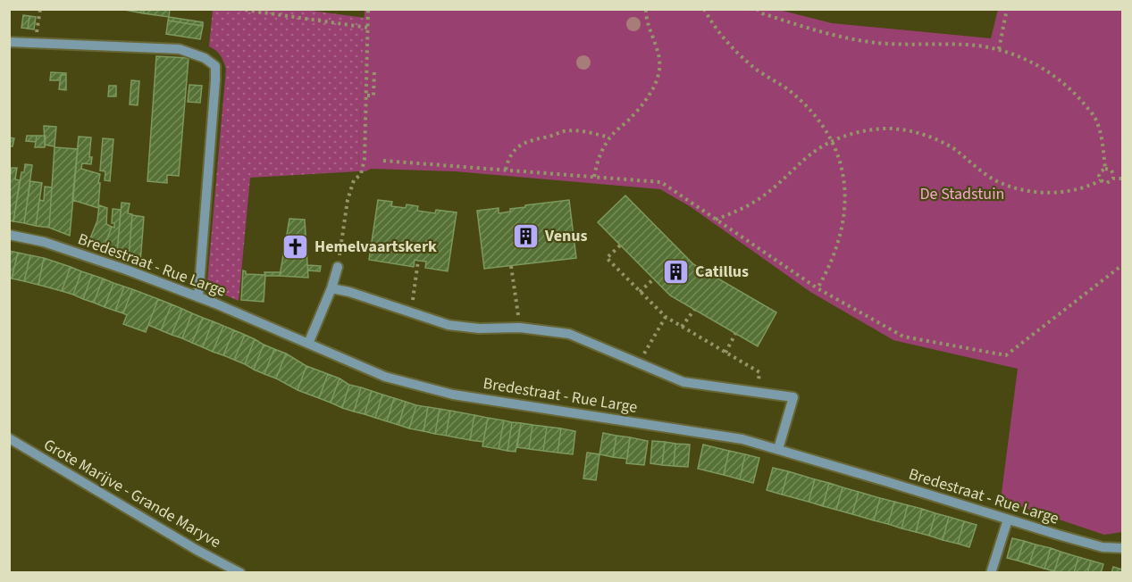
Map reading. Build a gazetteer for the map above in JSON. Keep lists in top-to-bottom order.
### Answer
{
  "streets": {
    "street": ["Bredestraat - Rue Large", "Grote Marijve - Grande Maryve"]
  },
  "parks": ["De Stadstuin"],
  "places": {
    "building": ["Venus", "Catillus"],
    "church": ["Hemelvaartskerk"]
  }
}
